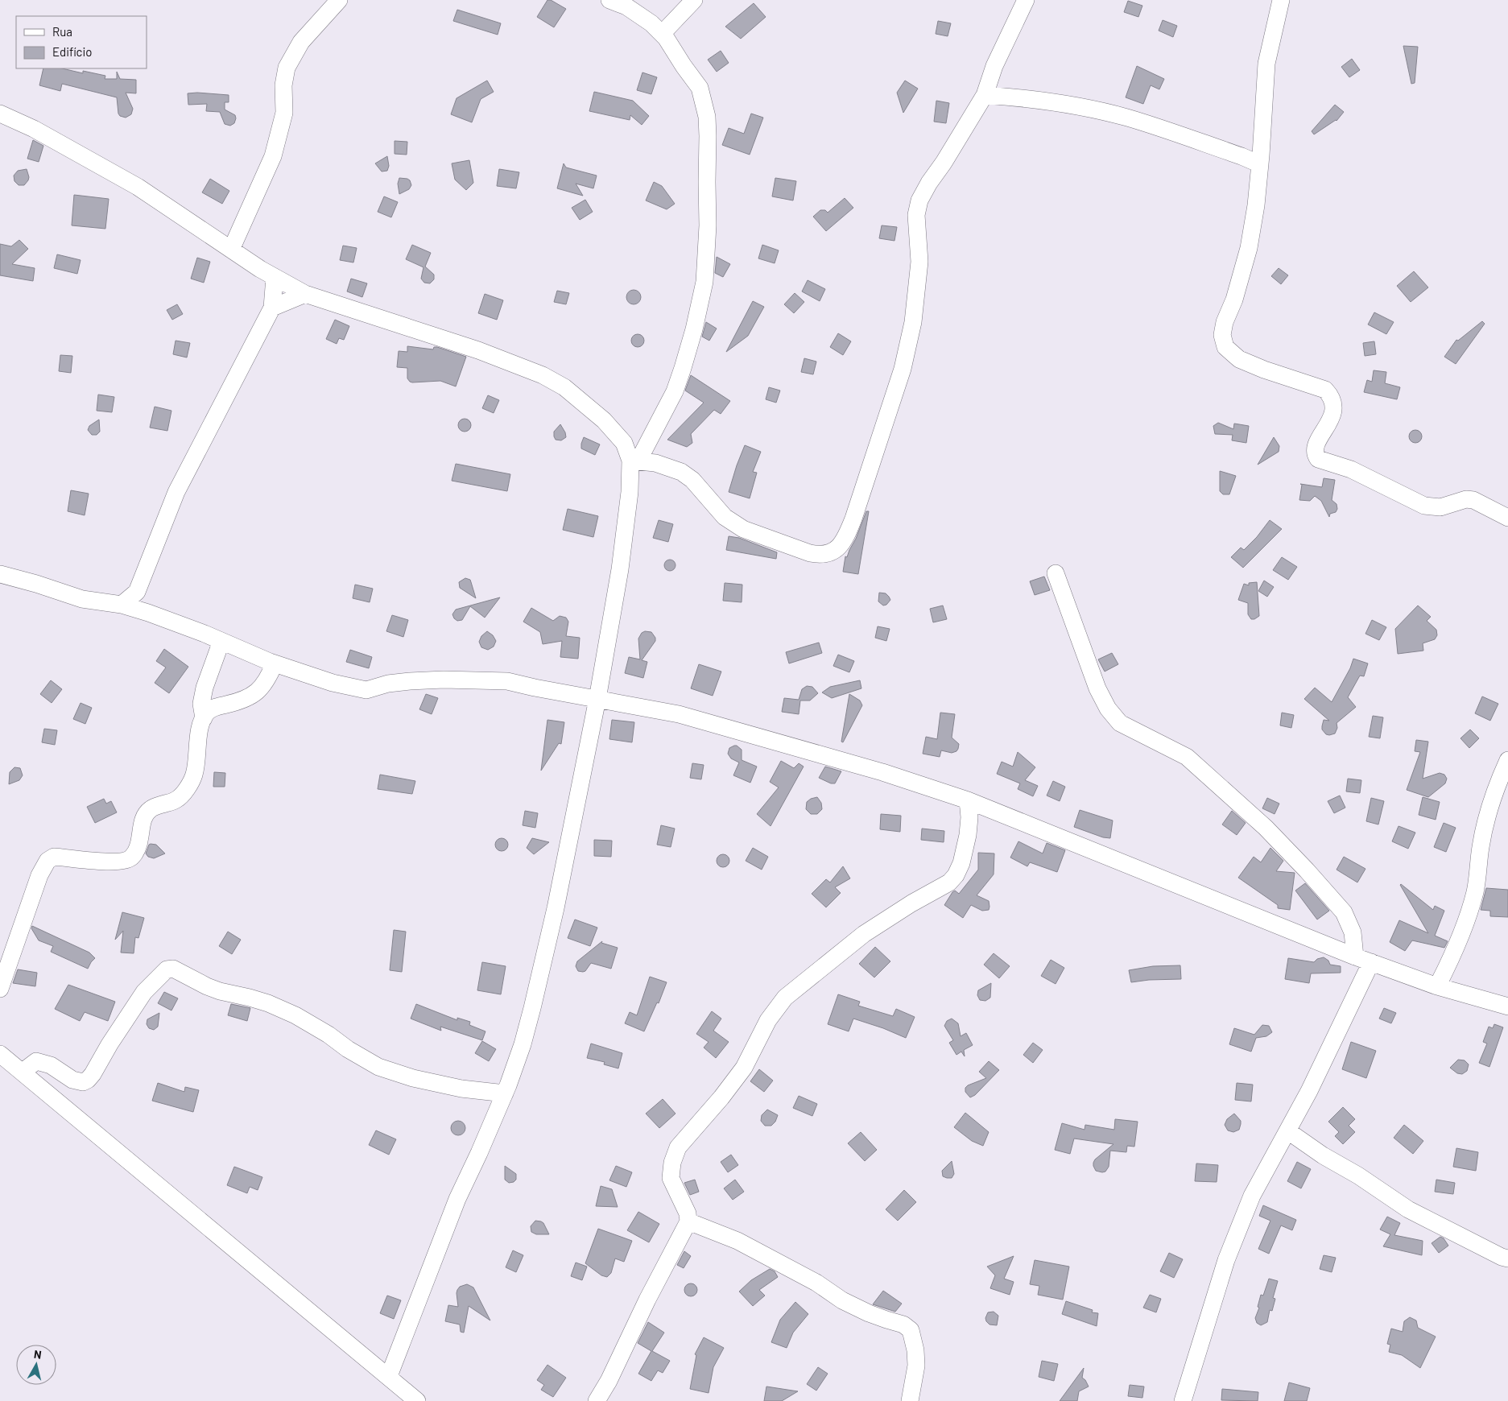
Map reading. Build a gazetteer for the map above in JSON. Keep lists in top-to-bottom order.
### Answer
{
  "legend": ["Rua", "Edifício"],
  "north": "top"
}
